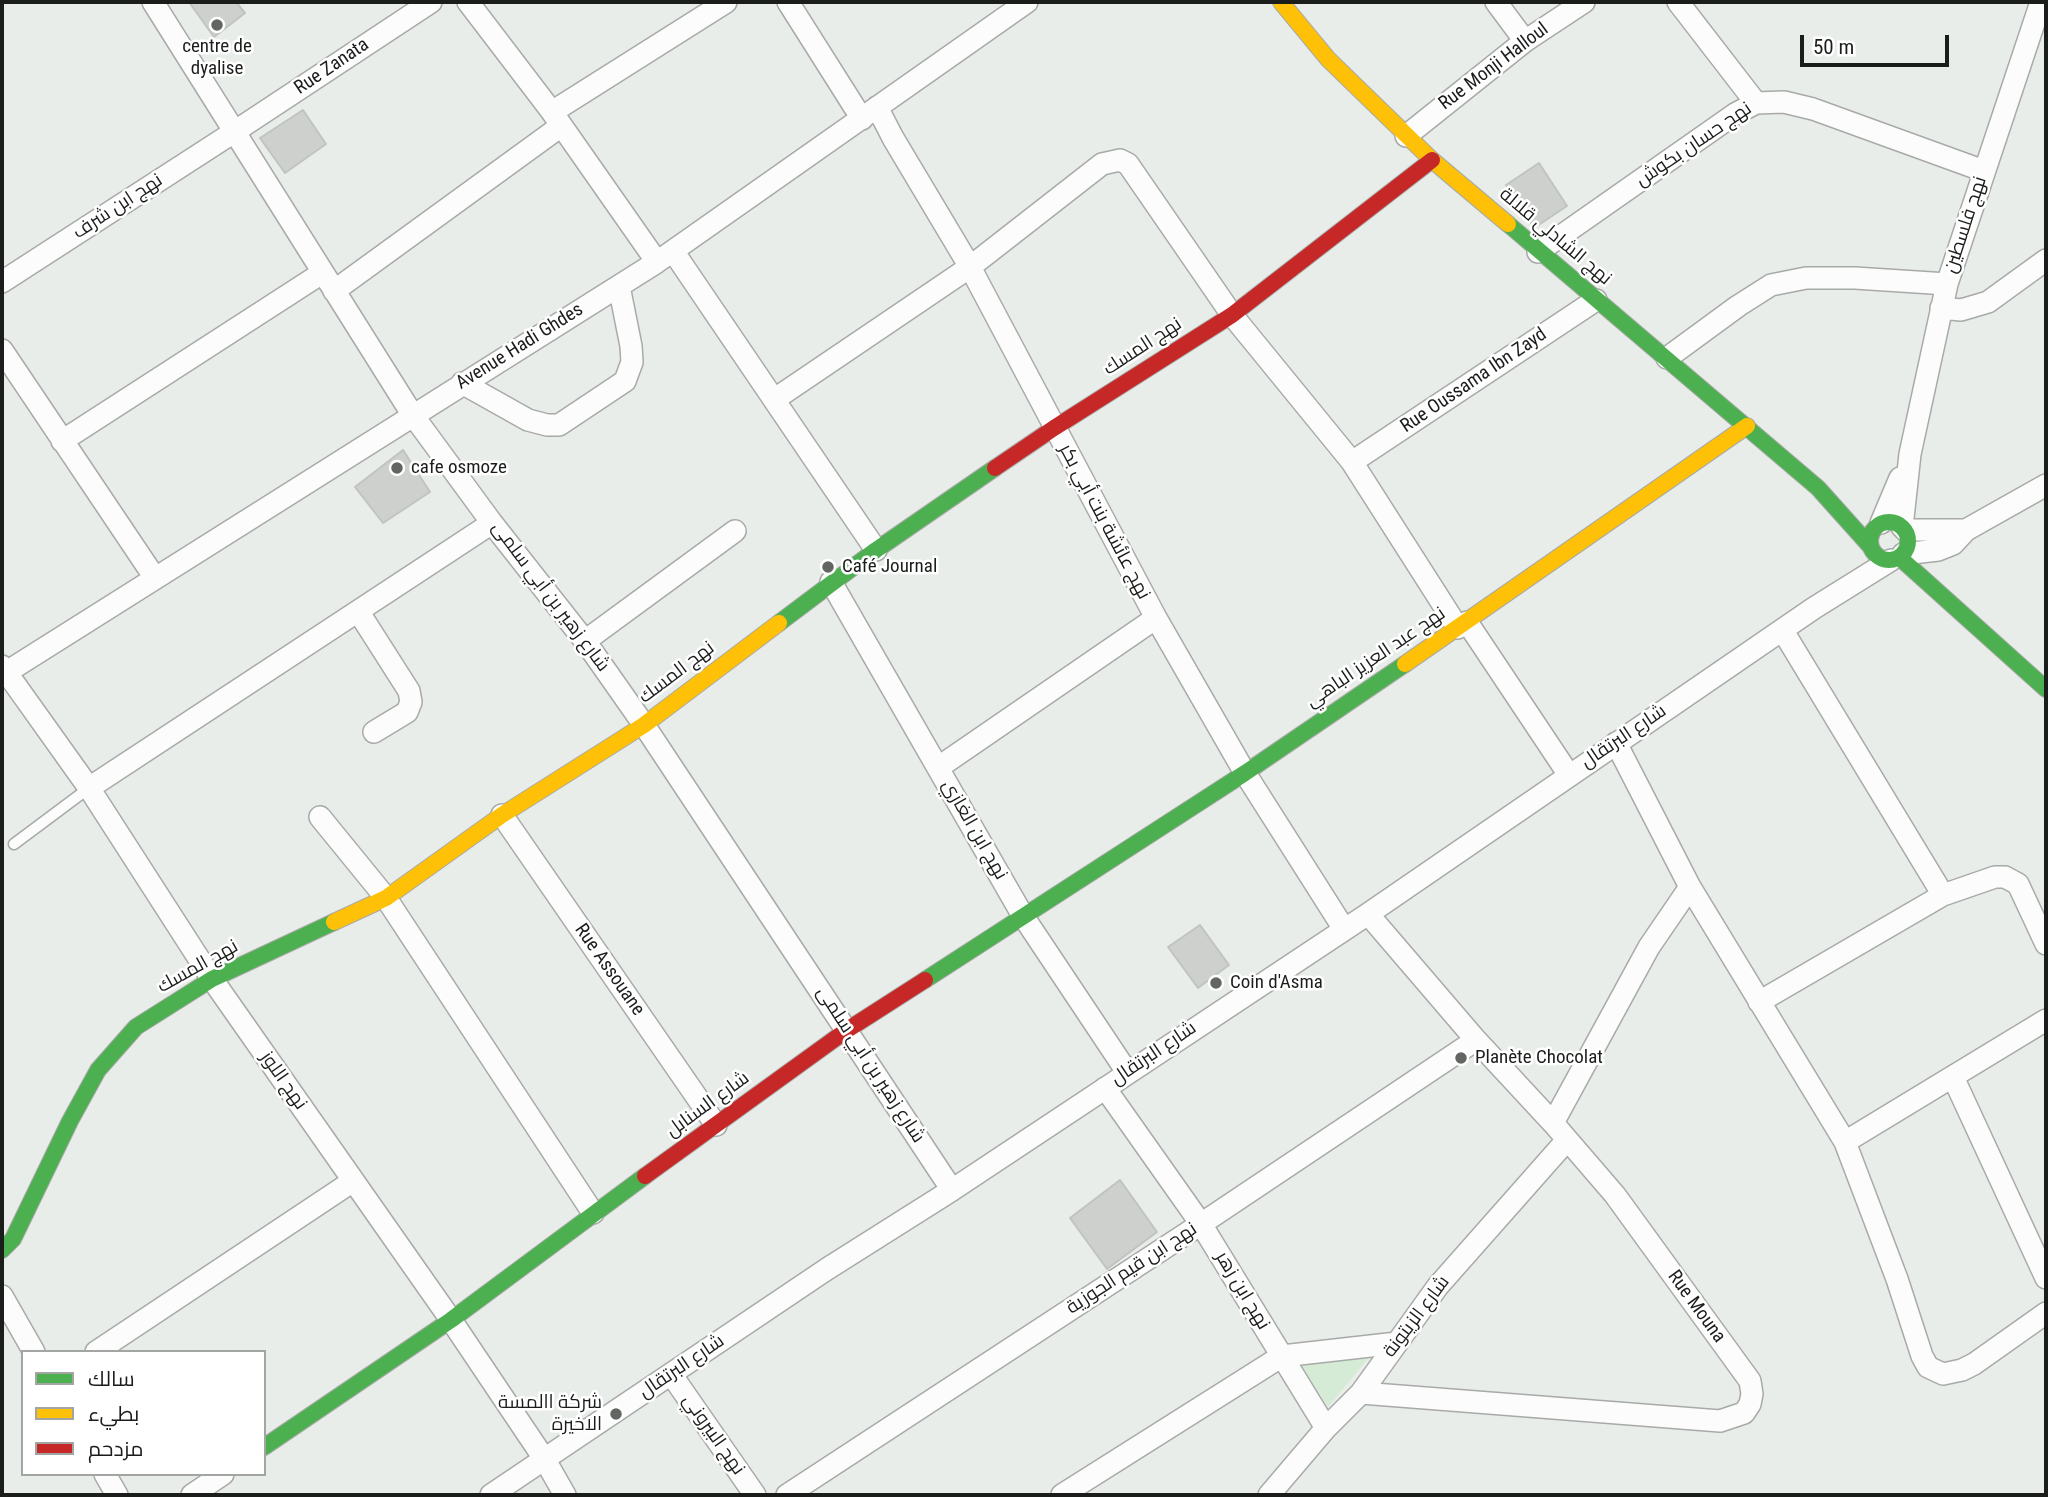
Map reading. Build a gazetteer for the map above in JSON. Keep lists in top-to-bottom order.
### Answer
{
  "streets": {
    "street": [
      "Rue Zanata",
      "Rue Monji Halloul",
      "نهج حسان بكوش",
      "نهج ابن شرف",
      "نهج فلسطين",
      "نهج الشادلي قلالة",
      "Avenue Hadi Ghdes",
      "نهج المسك",
      "Rue Oussama Ibn Zayd",
      "نهج عائشة بنت أبي بكر",
      "شارع زهير بن أبي سلمى",
      "نهج عبد العزيز الباهي",
      "شارع البرتقال",
      "نهج ابن الغازي",
      "Rue Assouane",
      "نهج اللوز",
      "شارع السنابل",
      "نهج ابن قيم الجوزية",
      "نهج ابن زهر",
      "Rue Mouna",
      "شارع الزيتونة",
      "نهج البيروني"
    ]
  },
  "crossings": [
    ["Rue Zanata", "نهج ابن شرف"],
    ["Rue Zanata", "شارع زهير بن أبي سلمى"],
    ["Rue Monji Halloul", "نهج الشادلي قلالة"],
    ["نهج حسان بكوش", "نهج فلسطين"],
    ["نهج حسان بكوش", "نهج الشادلي قلالة"],
    ["نهج ابن شرف", "شارع زهير بن أبي سلمى"],
    ["نهج فلسطين", "شارع البرتقال"],
    ["نهج الشادلي قلالة", "نهج المسك"],
    ["نهج الشادلي قلالة", "Rue Oussama Ibn Zayd"],
    ["نهج الشادلي قلالة", "نهج عبد العزيز الباهي"],
    ["Avenue Hadi Ghdes", "نهج عائشة بنت أبي بكر"],
    ["Avenue Hadi Ghdes", "شارع زهير بن أبي سلمى"],
    ["Avenue Hadi Ghdes", "نهج اللوز"],
    ["نهج المسك", "نهج عائشة بنت أبي بكر"],
    ["نهج المسك", "شارع زهير بن أبي سلمى"],
    ["نهج المسك", "نهج ابن الغازي"],
    ["نهج المسك", "Rue Assouane"],
    ["نهج المسك", "نهج اللوز"],
    ["نهج عائشة بنت أبي بكر", "نهج عبد العزيز الباهي"],
    ["نهج عائشة بنت أبي بكر", "شارع البرتقال"],
    ["شارع زهير بن أبي سلمى", "شارع البرتقال"],
    ["شارع زهير بن أبي سلمى", "شارع السنابل"],
    ["نهج عبد العزيز الباهي", "نهج ابن الغازي"],
    ["نهج عبد العزيز الباهي", "شارع السنابل"],
    ["شارع البرتقال", "نهج ابن الغازي"],
    ["شارع البرتقال", "نهج اللوز"],
    ["شارع البرتقال", "نهج ابن زهر"],
    ["شارع البرتقال", "Rue Mouna"],
    ["شارع البرتقال", "نهج البيروني"],
    ["نهج ابن الغازي", "شارع السنابل"],
    ["Rue Assouane", "شارع السنابل"],
    ["نهج اللوز", "شارع السنابل"],
    ["نهج ابن قيم الجوزية", "نهج ابن زهر"],
    ["نهج ابن قيم الجوزية", "Rue Mouna"],
    ["نهج ابن زهر", "شارع الزيتونة"],
    ["Rue Mouna", "شارع الزيتونة"]
  ],
  "places": [
    "centre de dyalise",
    "cafe osmoze",
    "Café Journal",
    "Coin d'Asma",
    "Planète Chocolat",
    "شركة االمسة الاخيرة"
  ],
  "legend": ["سالك", "بطيء", "مزدحم"],
  "scale_bar": "50 m"
}
